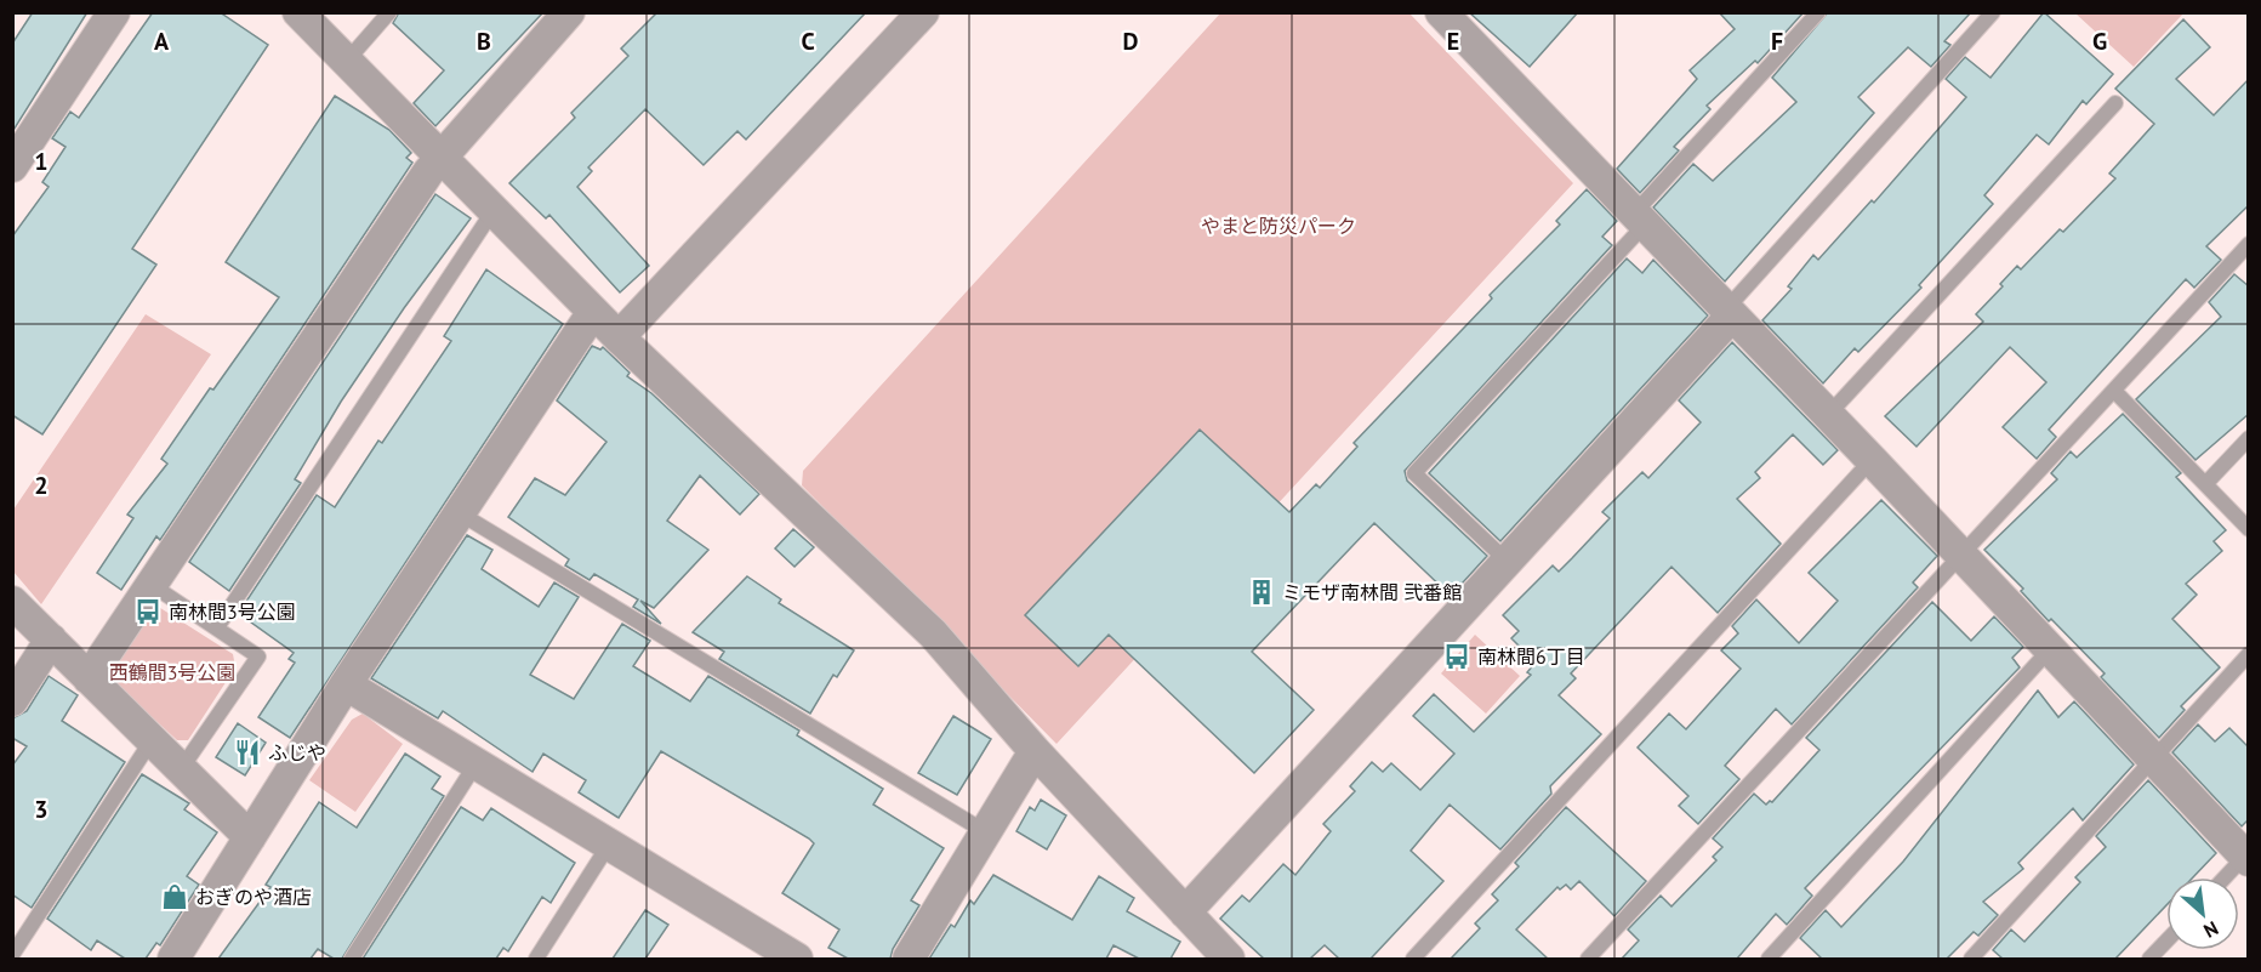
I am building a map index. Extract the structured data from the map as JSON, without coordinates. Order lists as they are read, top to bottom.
{
  "parks": ["やまと防災パーク", "西鶴間3号公園"],
  "places": {
    "building": ["ミモザ南林間 弐番館"],
    "bus stop": ["南林間3号公園", "南林間6丁目"],
    "restaurant": ["ふじや"],
    "shop": ["おぎのや酒店"]
  },
  "north": "bottom right",
  "grid": {
    "columns": [
      "A",
      "B",
      "C",
      "D",
      "E",
      "F",
      "G"
    ],
    "rows": ["1", "2", "3"]
  }
}
